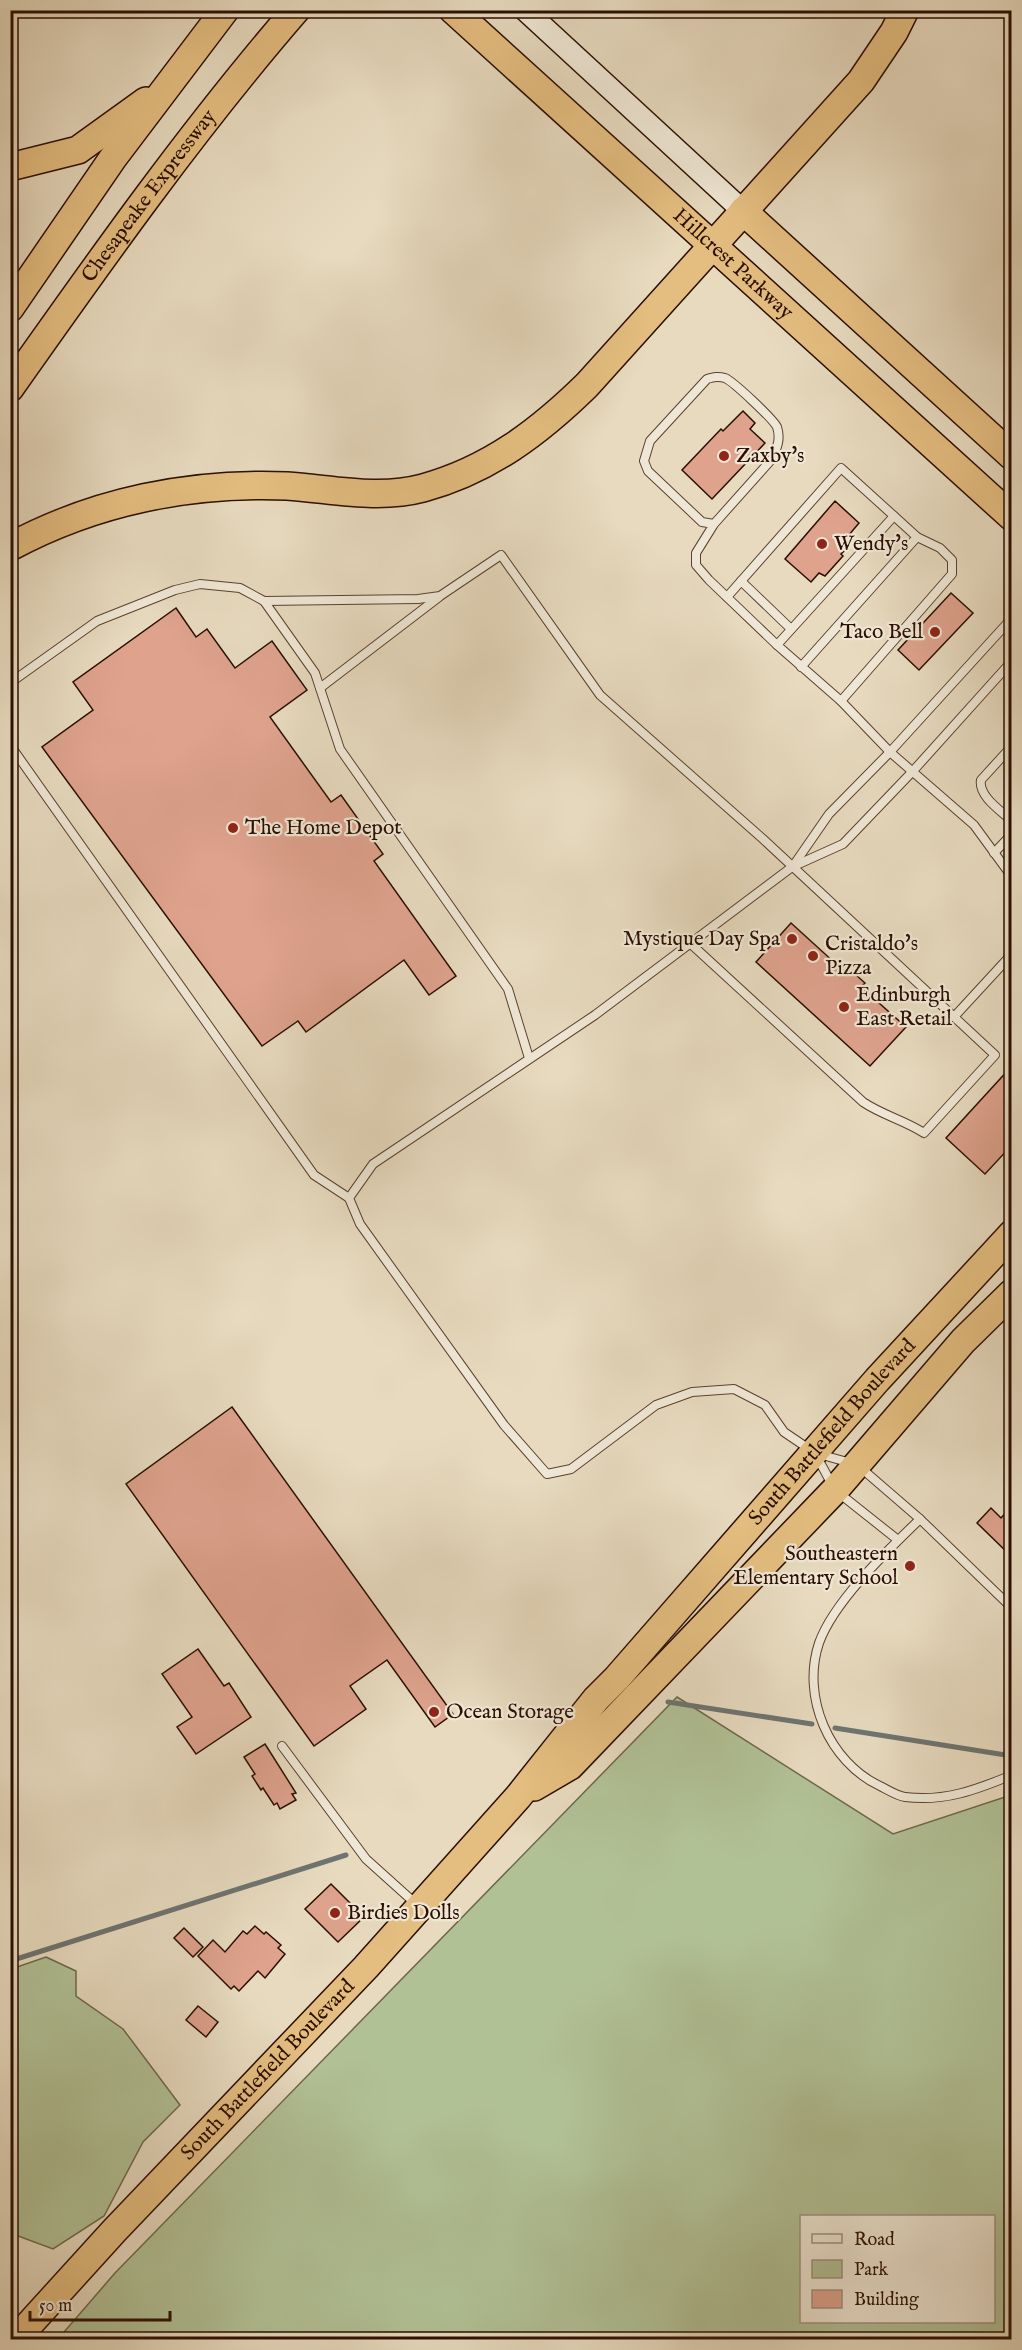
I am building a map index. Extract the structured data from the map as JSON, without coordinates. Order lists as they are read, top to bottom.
{
  "streets": {
    "highway": ["Chesapeake Expressway", "Hillcrest Parkway", "South Battlefield Boulevard"]
  },
  "places": [
    "Zaxby's",
    "Wendy's",
    "Taco Bell",
    "The Home Depot",
    "Mystique Day Spa",
    "Cristaldo's Pizza",
    "Edinburgh East Retail",
    "Southeastern Elementary School",
    "Ocean Storage",
    "Birdies Dolls"
  ],
  "legend": ["Road", "Park", "Building"],
  "scale_bar": "50 m"
}
